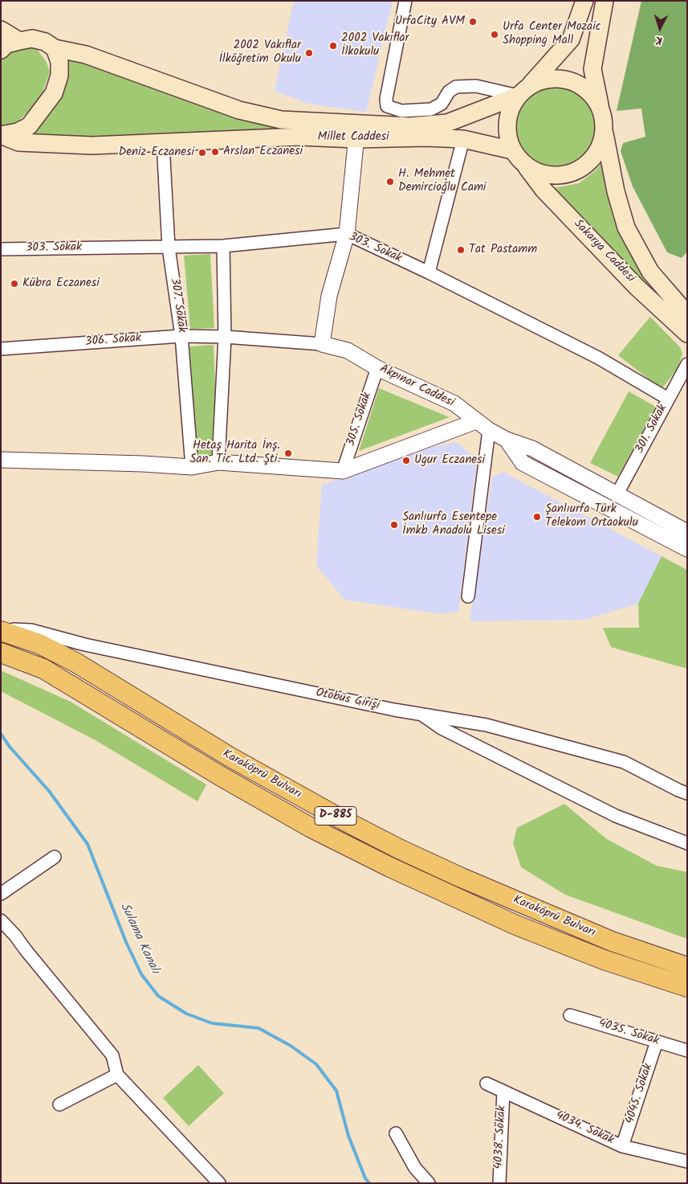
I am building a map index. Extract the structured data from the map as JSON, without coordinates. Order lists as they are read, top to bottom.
{
  "streets": {
    "highway": ["Karaköprü Bulvarı", "D-885"],
    "main road": ["Millet Caddesi", "Sakarya Caddesi"],
    "street": [
      "303. Sokak",
      "307. Sokak",
      "306. Sokak",
      "Akpınar Caddesi",
      "305. Sokak",
      "301. Sokak",
      "Otobüs Girişi",
      "4035. Sokak",
      "4045. Sokak",
      "4034. Sokak",
      "4038. Sokak"
    ]
  },
  "crossings": [
    ["Millet Caddesi", "Sakarya Caddesi"],
    ["Millet Caddesi", "307. Sokak"],
    ["303. Sokak", "307. Sokak"],
    ["303. Sokak", "301. Sokak"],
    ["307. Sokak", "306. Sokak"],
    ["306. Sokak", "Akpınar Caddesi"],
    ["Akpınar Caddesi", "305. Sokak"],
    ["Akpınar Caddesi", "301. Sokak"],
    ["Otobüs Girişi", "Karaköprü Bulvarı"],
    ["4035. Sokak", "4045. Sokak"],
    ["4045. Sokak", "4034. Sokak"],
    ["4034. Sokak", "4038. Sokak"]
  ],
  "water": ["Sulama Kanalı"],
  "places": [
    "UrfaCity AVM",
    "Urfa Center Mozaic Shopping Mall",
    "2002 Vakıflar İlkokulu",
    "2002 Vakıflar İlköğretim Okulu",
    "Arslan Eczanesi",
    "Deniz Eczanesi",
    "H. Mehmet Demircioğlu Cami",
    "Tat Pastamm",
    "Kübra Eczanesi",
    "Hetaş Harita İnş. San. Tic. Ltd. Şti.",
    "Ugur Eczanesi",
    "Şanlıurfa Türk Telekom Ortaokulu",
    "Şanlıurfa Esentepe İmkb Anadolu Lisesi"
  ],
  "north": "bottom"
}
